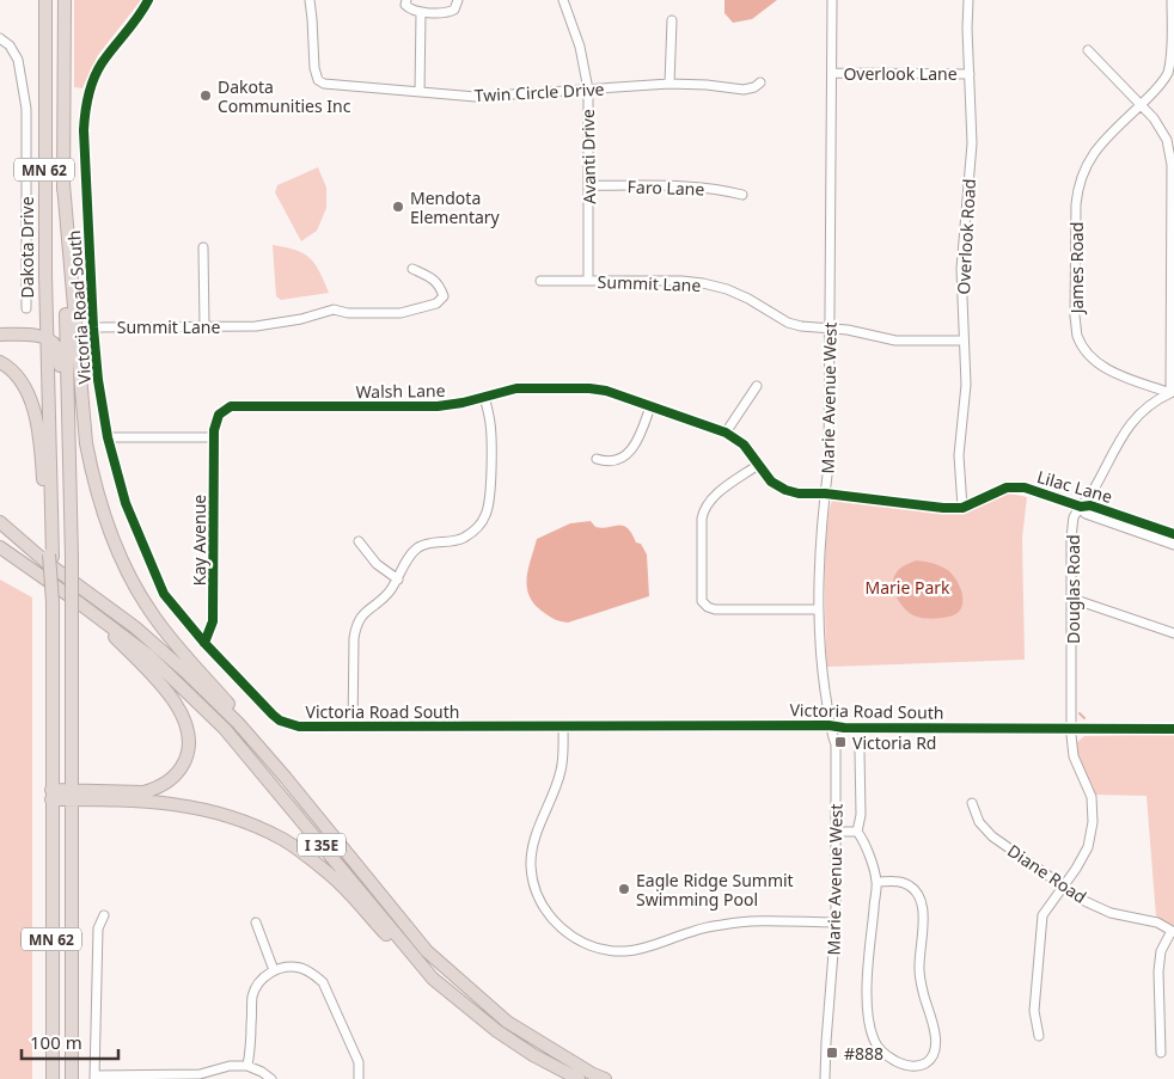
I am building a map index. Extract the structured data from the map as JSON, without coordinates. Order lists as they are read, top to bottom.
{
  "streets": {
    "highway": ["MN 62", "I 35E"],
    "street": [
      "Overlook Lane",
      "Twin Circle Drive",
      "Avanti Drive",
      "Faro Lane",
      "Overlook Road",
      "Dakota Drive",
      "James Road",
      "Summit Lane",
      "Victoria Road South",
      "Walsh Lane",
      "Marie Avenue West",
      "Lilac Lane",
      "Kay Avenue",
      "Douglas Road",
      "Diane Road"
    ]
  },
  "crossings": [
    ["Overlook Lane", "Overlook Road"],
    ["Overlook Lane", "Marie Avenue West"],
    ["Twin Circle Drive", "Avanti Drive"],
    ["Avanti Drive", "Faro Lane"],
    ["Avanti Drive", "Summit Lane"],
    ["Overlook Road", "Summit Lane"],
    ["Overlook Road", "Lilac Lane"],
    ["James Road", "Douglas Road"],
    ["Summit Lane", "Victoria Road South"],
    ["Summit Lane", "Marie Avenue West"],
    ["Victoria Road South", "Marie Avenue West"],
    ["Victoria Road South", "Kay Avenue"],
    ["Victoria Road South", "Douglas Road"],
    ["Walsh Lane", "Marie Avenue West"],
    ["Walsh Lane", "Lilac Lane"],
    ["Walsh Lane", "Kay Avenue"],
    ["Marie Avenue West", "Lilac Lane"],
    ["Lilac Lane", "Douglas Road"],
    ["Douglas Road", "Diane Road"]
  ],
  "parks": ["Marie Park"],
  "places": {
    "other": ["Dakota Communities Inc", "Mendota Elementary", "Eagle Ridge Summit Swimming Pool"],
    "transit": ["Victoria Rd", "#888"]
  },
  "scale_bar": "100 m"
}
